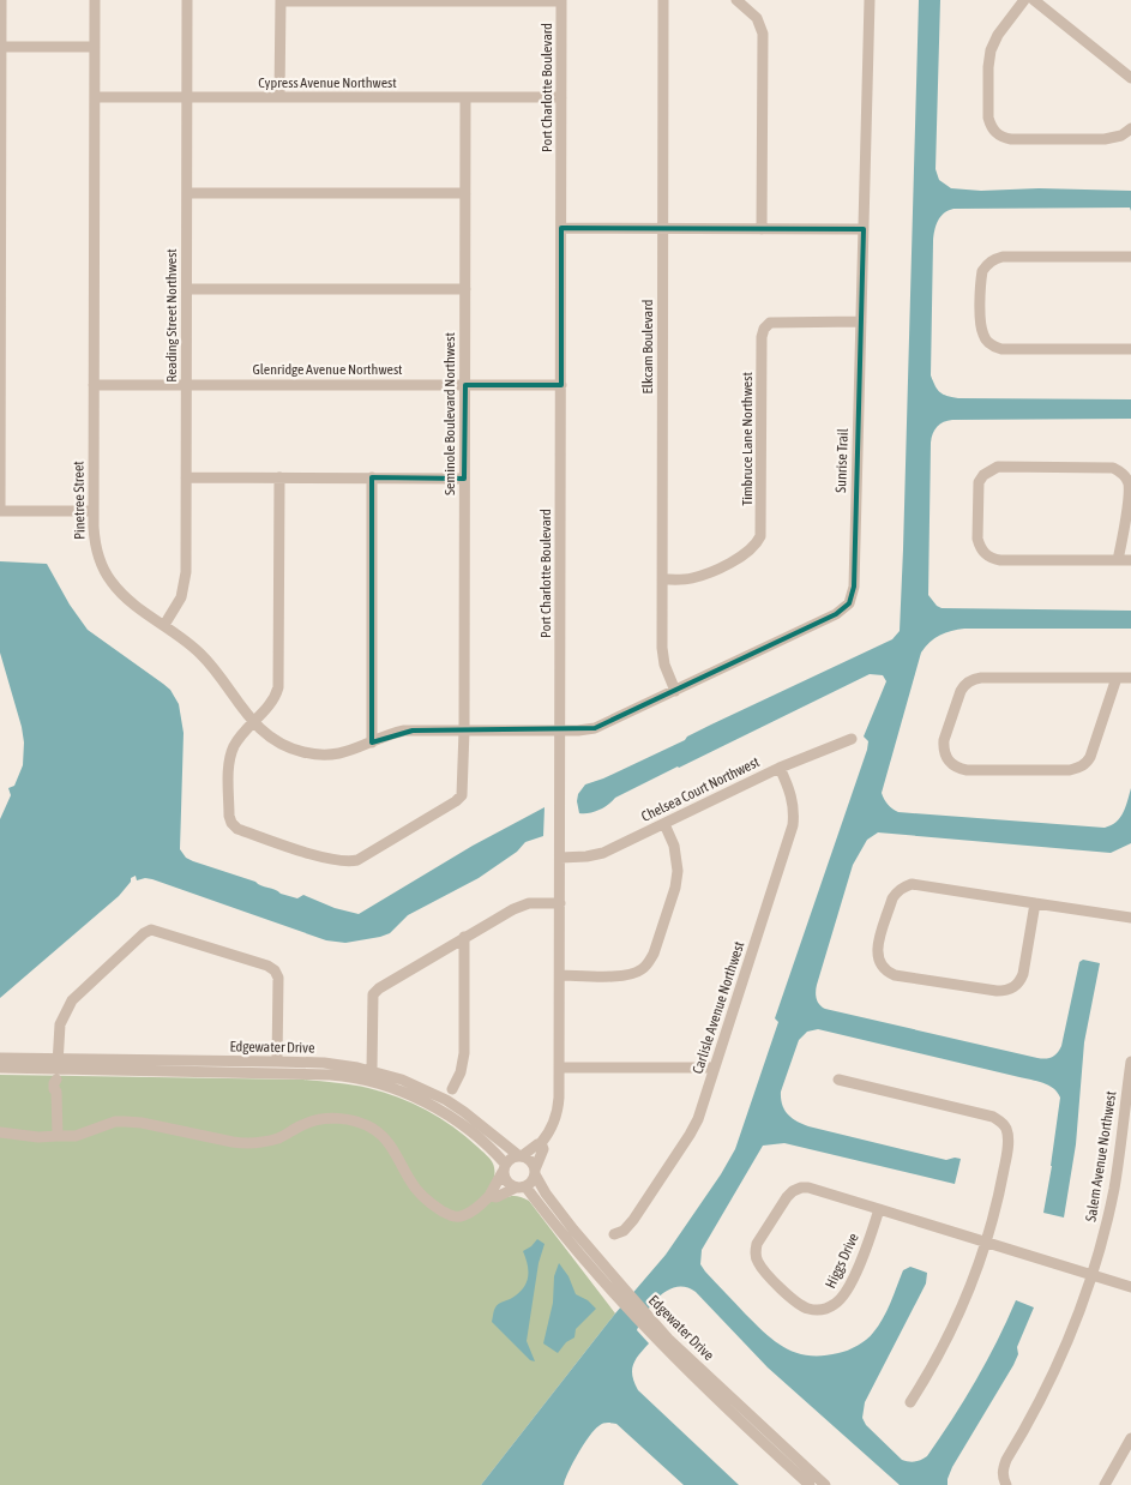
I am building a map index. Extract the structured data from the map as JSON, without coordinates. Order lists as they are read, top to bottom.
{
  "streets": {
    "street": [
      "Cypress Avenue Northwest",
      "Port Charlotte Boulevard",
      "Reading Street Northwest",
      "Elkcam Boulevard",
      "Glenridge Avenue Northwest",
      "Seminole Boulevard Northwest",
      "Timbruce Lane Northwest",
      "Sunrise Trail",
      "Pinetree Street",
      "Chelsea Court Northwest",
      "Carlisle Avenue Northwest",
      "Edgewater Drive",
      "Salem Avenue Northwest",
      "Higgs Drive"
    ]
  },
  "crossings": [
    ["Cypress Avenue Northwest", "Port Charlotte Boulevard"],
    ["Cypress Avenue Northwest", "Reading Street Northwest"],
    ["Cypress Avenue Northwest", "Seminole Boulevard Northwest"],
    ["Cypress Avenue Northwest", "Pinetree Street"],
    ["Port Charlotte Boulevard", "Glenridge Avenue Northwest"],
    ["Port Charlotte Boulevard", "Sunrise Trail"],
    ["Port Charlotte Boulevard", "Pinetree Street"],
    ["Port Charlotte Boulevard", "Chelsea Court Northwest"],
    ["Port Charlotte Boulevard", "Edgewater Drive"],
    ["Reading Street Northwest", "Glenridge Avenue Northwest"],
    ["Reading Street Northwest", "Pinetree Street"],
    ["Elkcam Boulevard", "Timbruce Lane Northwest"],
    ["Elkcam Boulevard", "Sunrise Trail"],
    ["Glenridge Avenue Northwest", "Seminole Boulevard Northwest"],
    ["Glenridge Avenue Northwest", "Pinetree Street"],
    ["Seminole Boulevard Northwest", "Pinetree Street"],
    ["Timbruce Lane Northwest", "Sunrise Trail"],
    ["Sunrise Trail", "Pinetree Street"],
    ["Chelsea Court Northwest", "Carlisle Avenue Northwest"],
    ["Salem Avenue Northwest", "Higgs Drive"]
  ]
}
